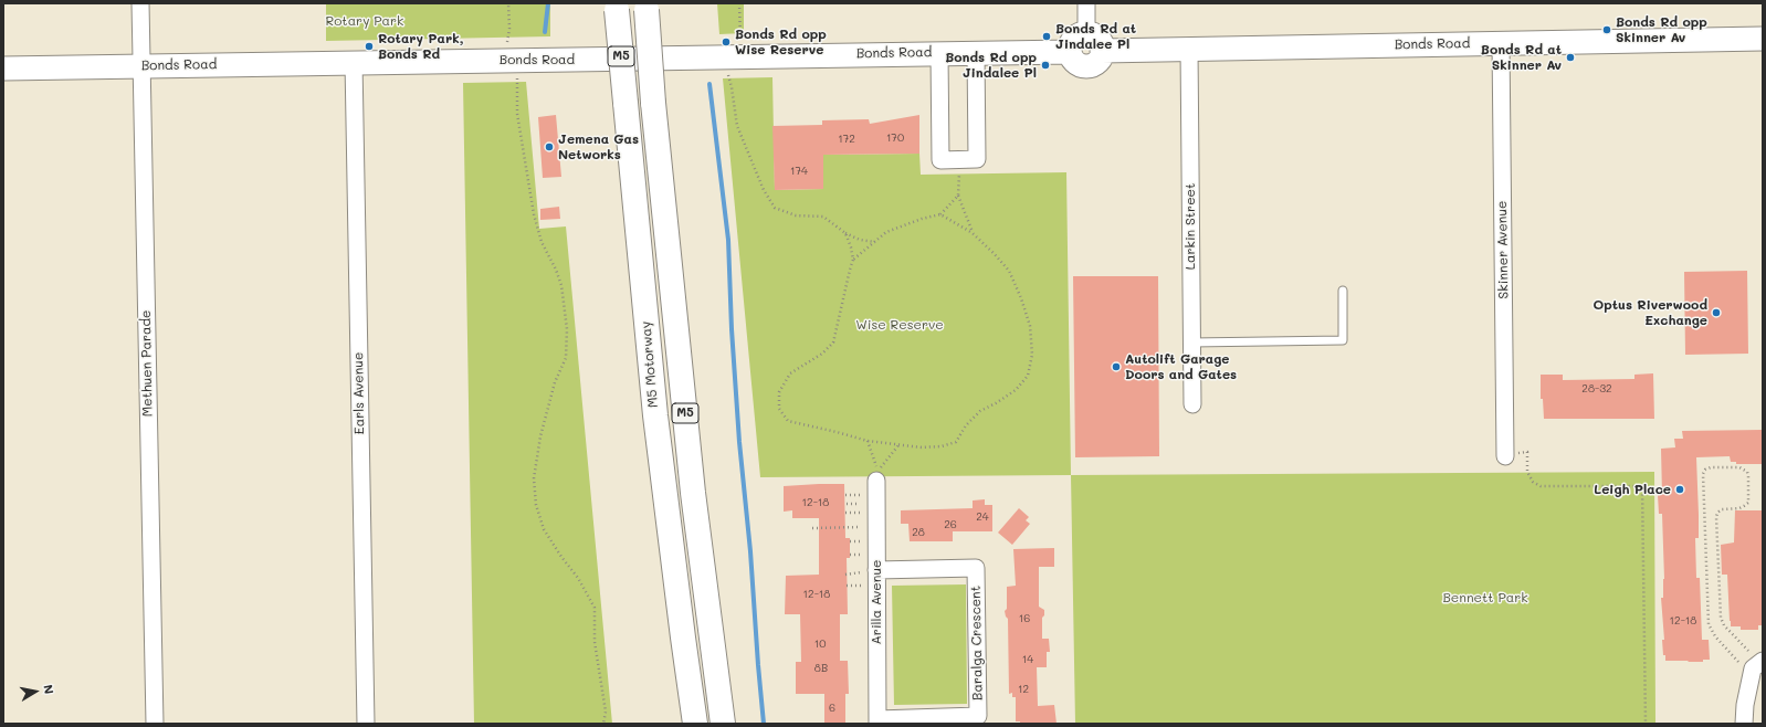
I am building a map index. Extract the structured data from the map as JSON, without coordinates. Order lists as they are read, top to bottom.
{
  "streets": {
    "highway": ["M5", "M5 Motorway"],
    "main road": ["Bonds Road"],
    "street": [
      "Larkin Street",
      "Skinner Avenue",
      "Methuen Parade",
      "Earls Avenue",
      "Arilla Avenue",
      "Baralga Crescent"
    ]
  },
  "crossings": [
    ["Bonds Road", "Larkin Street"],
    ["Bonds Road", "Skinner Avenue"],
    ["Bonds Road", "Methuen Parade"],
    ["Bonds Road", "Earls Avenue"],
    ["Arilla Avenue", "Baralga Crescent"]
  ],
  "parks": ["Rotary Park", "Wise Reserve", "Bennett Park"],
  "places": [
    "Bonds Rd opp Skinner Av",
    "Bonds Rd at Jindalee Pl",
    "Bonds Rd opp Wise Reserve",
    "Rotary Park, Bonds Rd",
    "Bonds Rd at Skinner Av",
    "Bonds Rd opp Jindalee Pl",
    "Jemena Gas Networks",
    "Optus Riverwood Exchange",
    "Autolift Garage Doors and Gates",
    "Leigh Place"
  ],
  "house_numbers": [
    "170",
    "172",
    "174",
    "28-32",
    "12-18",
    "24",
    "26",
    "28",
    "12-18",
    "16",
    "12-18",
    "10",
    "14",
    "8B",
    "12",
    "6"
  ],
  "north": "right"
}
